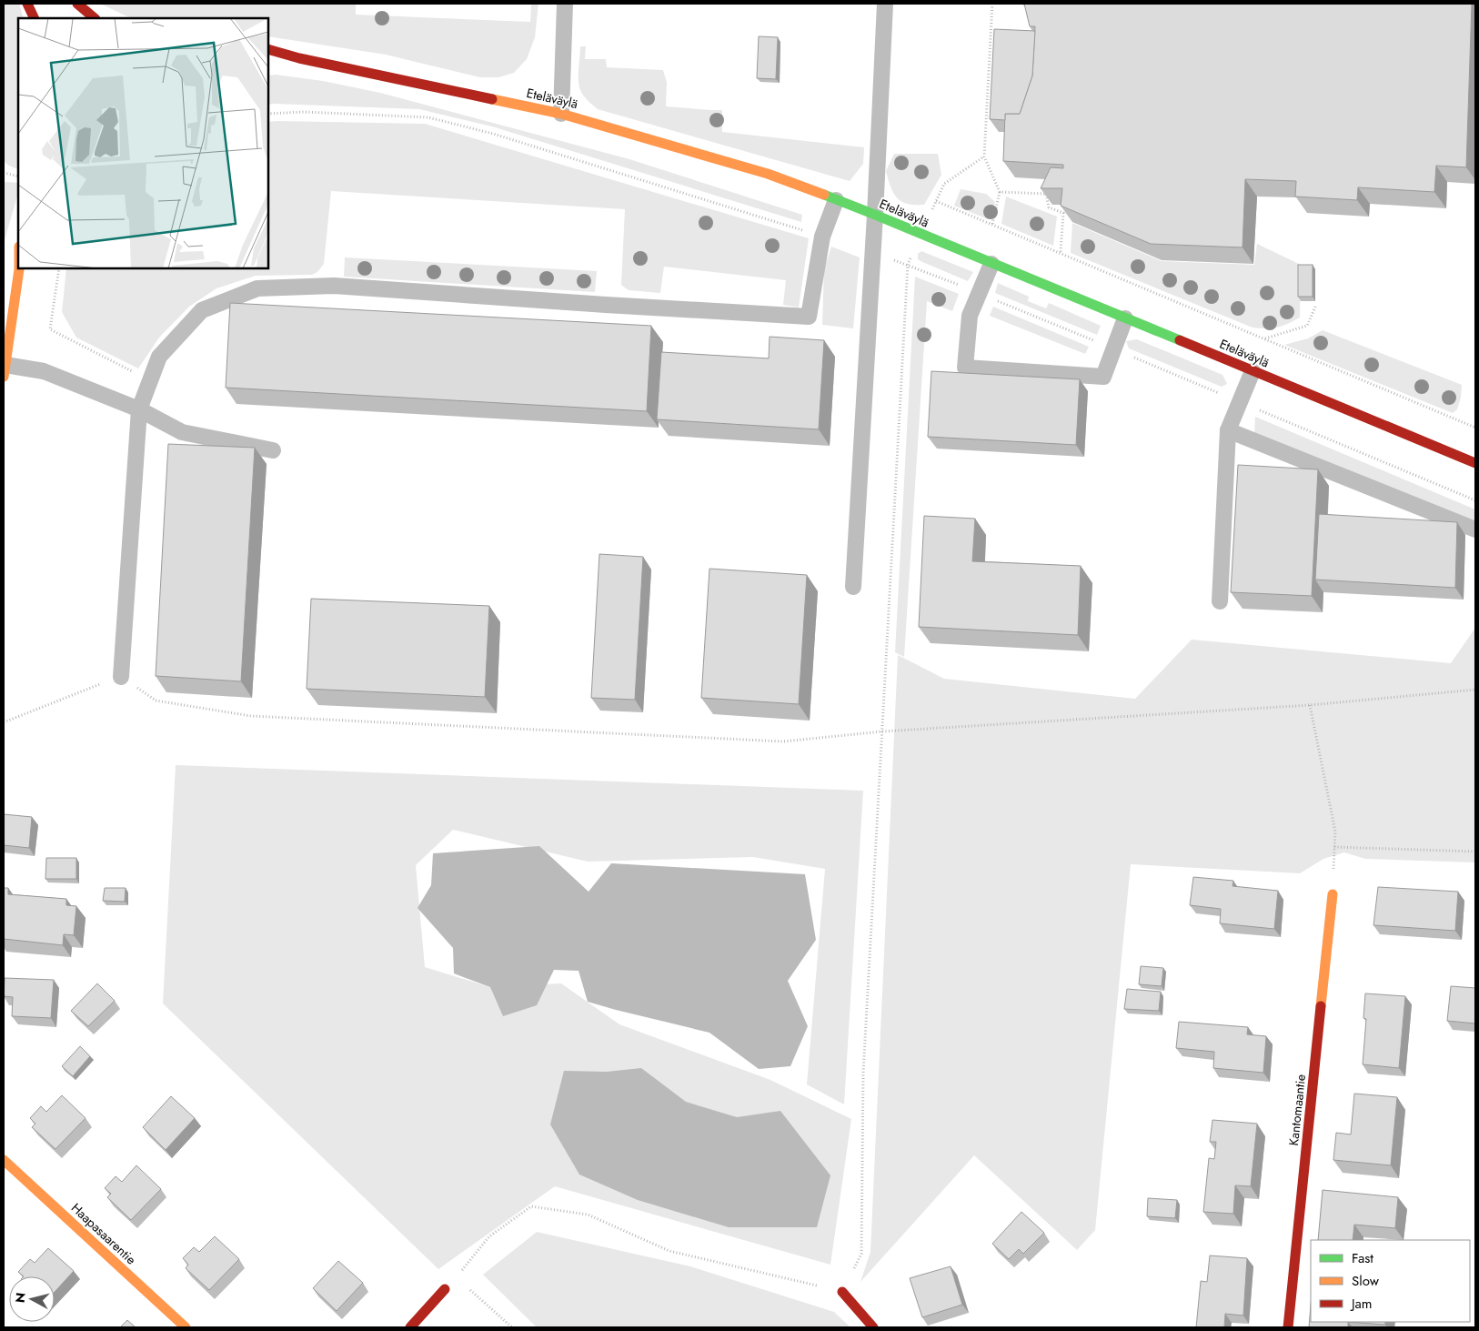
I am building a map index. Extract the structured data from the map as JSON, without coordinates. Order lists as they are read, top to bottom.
{
  "streets": {
    "main road": ["Eteläväylä", "Kantomaantie", "Haapasaarentie"]
  },
  "legend": ["Fast", "Slow", "Jam"],
  "north": "left"
}
